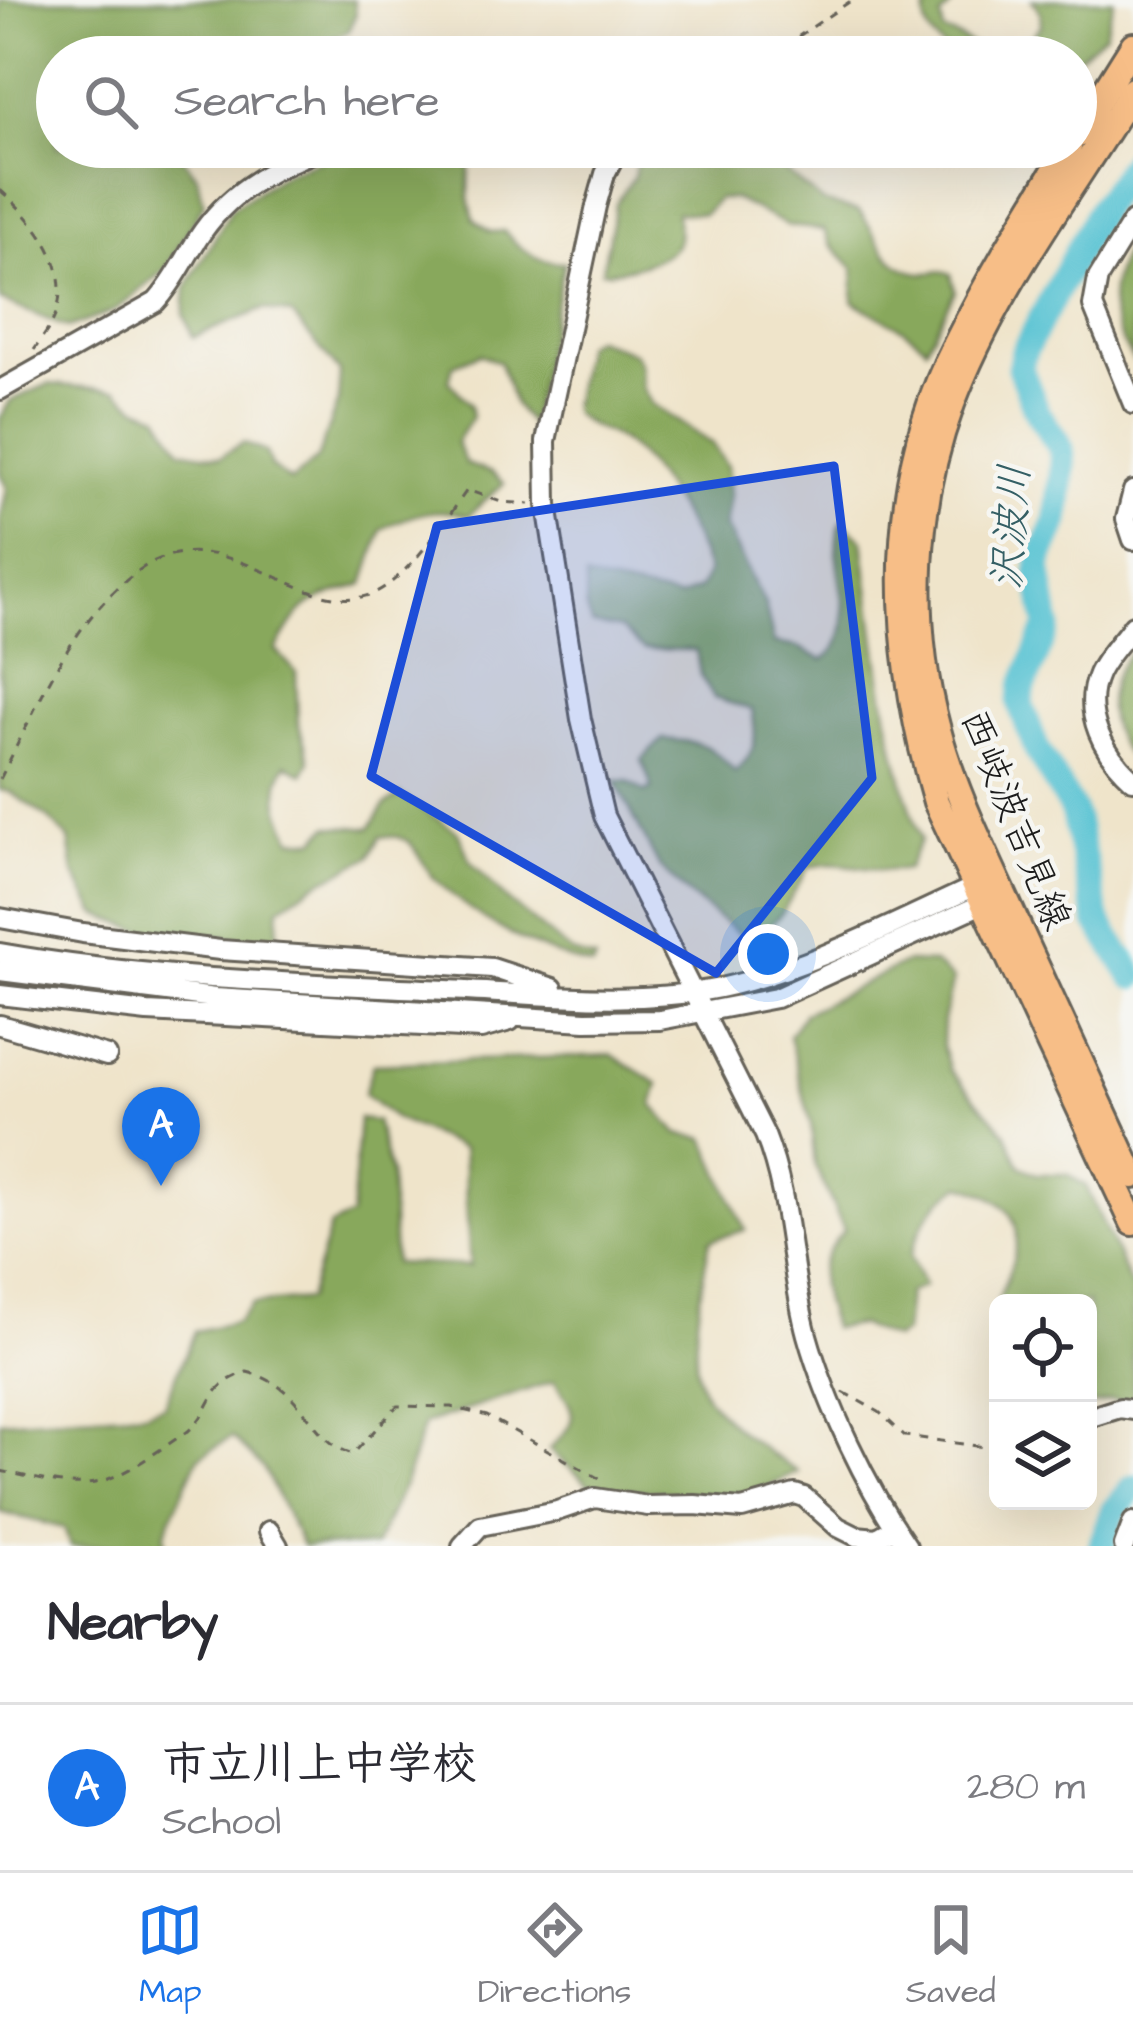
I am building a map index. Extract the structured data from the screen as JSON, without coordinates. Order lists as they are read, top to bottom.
{
  "streets": {
    "main road": ["西岐波吉見線"]
  },
  "water": ["沢波川"],
  "page": {
    "search": "Search here",
    "pins": "A",
    "heading": "Nearby",
    "list": [
      {
        "mark": "A",
        "name": "市立川上中学校",
        "note": "School",
        "value": "280 m"
      }
    ],
    "nav": ["Map", "Directions", "Saved"]
  }
}
